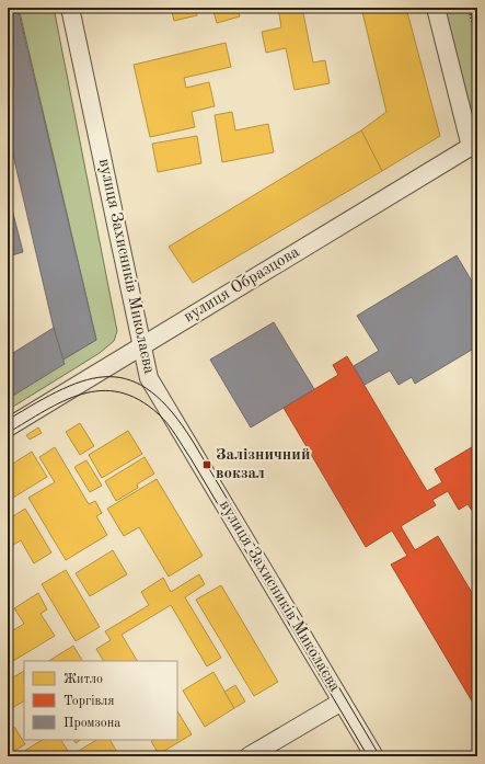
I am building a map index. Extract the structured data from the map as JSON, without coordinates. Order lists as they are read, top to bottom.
{
  "streets": {
    "street": ["вулиця Захисників Миколаєва", "вулиця Образцова"]
  },
  "crossings": [
    ["вулиця Захисників Миколаєва", "вулиця Образцова"]
  ],
  "places": {
    "transit": ["Залізничний вокзал"]
  },
  "legend": ["Житло", "Торгівля", "Промзона"]
}
